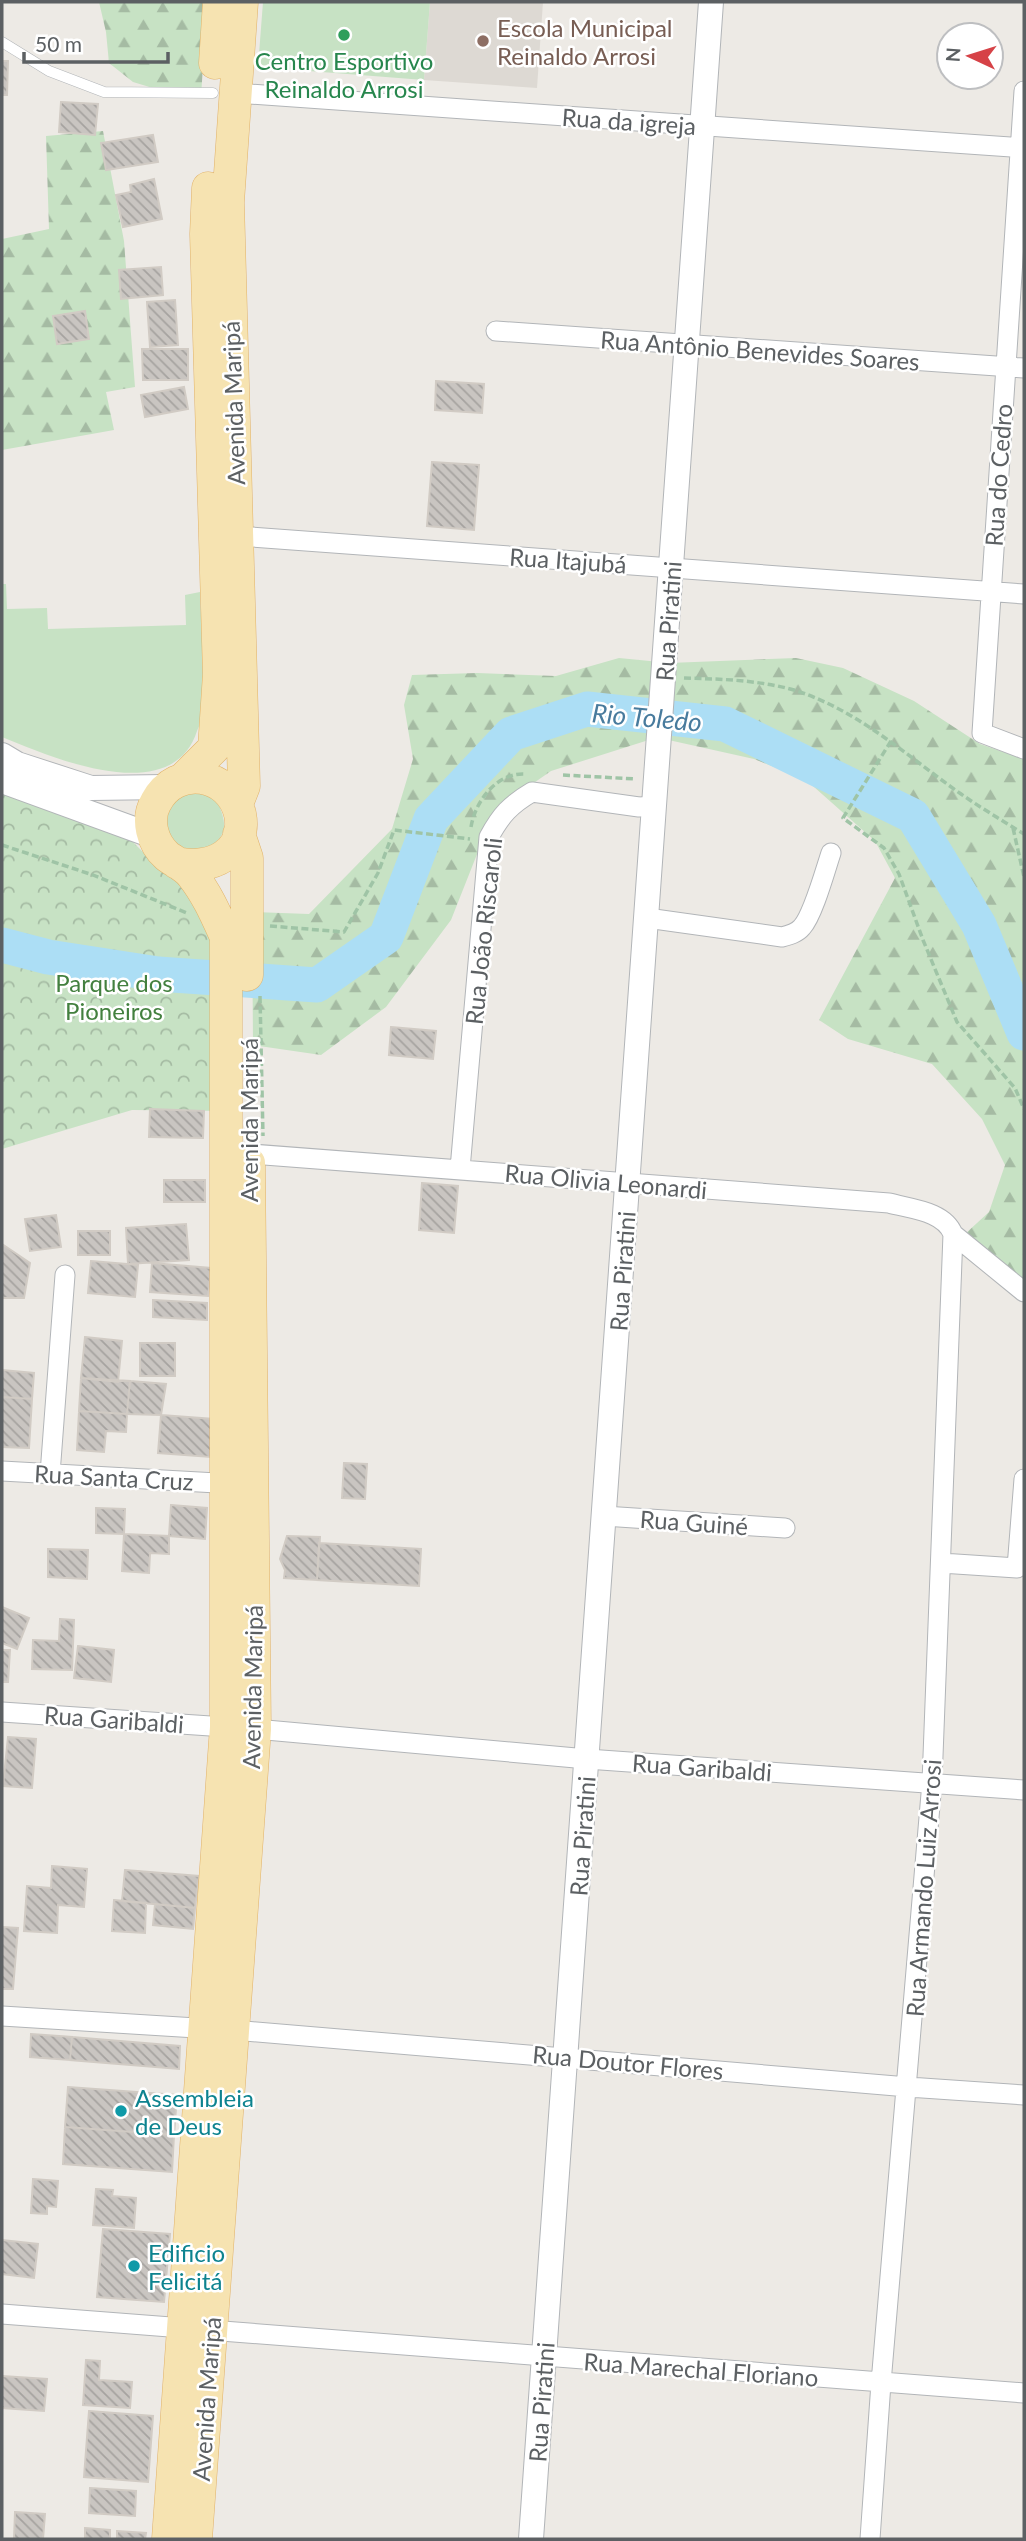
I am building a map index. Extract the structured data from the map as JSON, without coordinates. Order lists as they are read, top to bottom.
{
  "streets": {
    "main road": ["Avenida Maripá"],
    "street": [
      "Rua da igreja",
      "Rua Antônio Benevides Soares",
      "Rua do Cedro",
      "Rua Itajubá",
      "Rua Piratini",
      "Rua João Riscaroli",
      "Rua Olivia Leonardi",
      "Rua Santa Cruz",
      "Rua Guiné",
      "Rua Garibaldi",
      "Rua Armando Luiz Arrosi",
      "Rua Doutor Flores",
      "Rua Marechal Floriano"
    ]
  },
  "crossings": [
    ["Rua da igreja", "Avenida Maripá"],
    ["Rua da igreja", "Rua do Cedro"],
    ["Rua da igreja", "Rua Piratini"],
    ["Rua Antônio Benevides Soares", "Rua do Cedro"],
    ["Rua Antônio Benevides Soares", "Rua Piratini"],
    ["Avenida Maripá", "Rua Itajubá"],
    ["Avenida Maripá", "Rua Olivia Leonardi"],
    ["Avenida Maripá", "Rua Santa Cruz"],
    ["Avenida Maripá", "Rua Garibaldi"],
    ["Avenida Maripá", "Rua Doutor Flores"],
    ["Avenida Maripá", "Rua Marechal Floriano"],
    ["Rua do Cedro", "Rua Itajubá"],
    ["Rua Itajubá", "Rua Piratini"],
    ["Rua Piratini", "Rua João Riscaroli"],
    ["Rua Piratini", "Rua Olivia Leonardi"],
    ["Rua Piratini", "Rua Guiné"],
    ["Rua Piratini", "Rua Garibaldi"],
    ["Rua Piratini", "Rua Doutor Flores"],
    ["Rua Piratini", "Rua Marechal Floriano"],
    ["Rua João Riscaroli", "Rua Olivia Leonardi"],
    ["Rua Olivia Leonardi", "Rua Armando Luiz Arrosi"],
    ["Rua Garibaldi", "Rua Armando Luiz Arrosi"],
    ["Rua Armando Luiz Arrosi", "Rua Doutor Flores"],
    ["Rua Armando Luiz Arrosi", "Rua Marechal Floriano"]
  ],
  "water": ["Rio Toledo"],
  "parks": ["Parque dos Pioneiros"],
  "places": [
    "Centro Esportivo Reinaldo Arrosi",
    "Escola Municipal Reinaldo Arrosi",
    "Assembleia de Deus",
    "Edificio Felicitá"
  ],
  "scale_bar": "50 m",
  "north": "left"
}
